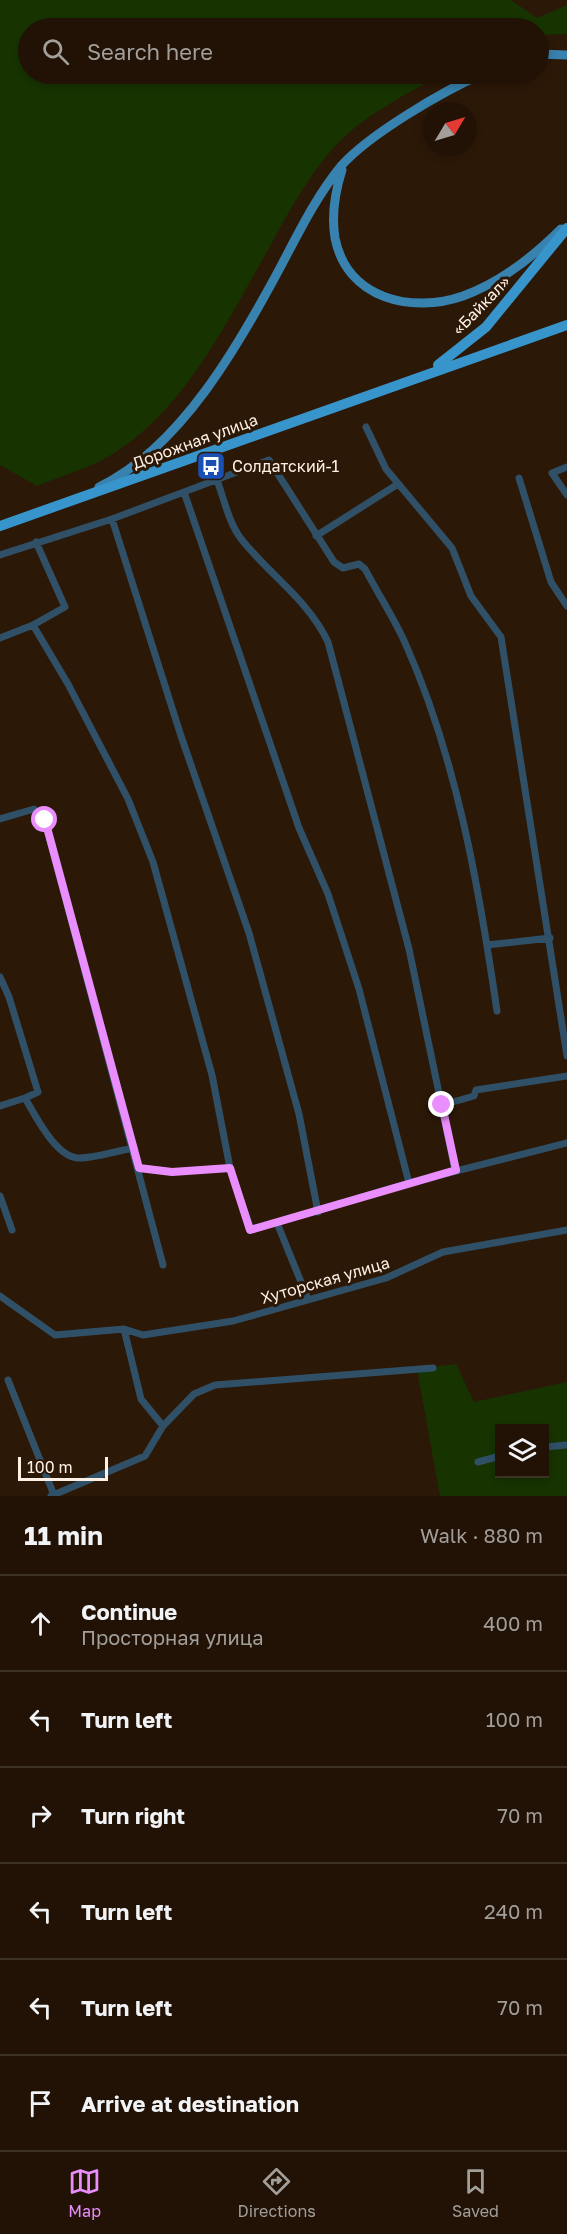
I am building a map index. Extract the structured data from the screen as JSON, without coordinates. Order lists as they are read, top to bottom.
{
  "streets": {
    "highway": ["«Байкал»", "Дорожная улица"],
    "street": ["Хуторская улица"]
  },
  "crossings": [
    ["«Байкал»", "Дорожная улица"]
  ],
  "places": {
    "bus stop": ["Солдатский-1"]
  },
  "scale_bar": "100 m",
  "north": "top right",
  "page": {
    "search": "Search here",
    "scale": "100 m",
    "heading": ["11 min", "Walk · 880 m"],
    "list": [
      ["Continue", "Просторная улица", "400 m"],
      ["Turn left", "100 m"],
      ["Turn right", "70 m"],
      ["Turn left", "240 m"],
      ["Turn left", "70 m"],
      "Arrive at destination"
    ],
    "nav": ["Map", "Directions", "Saved"]
  }
}
